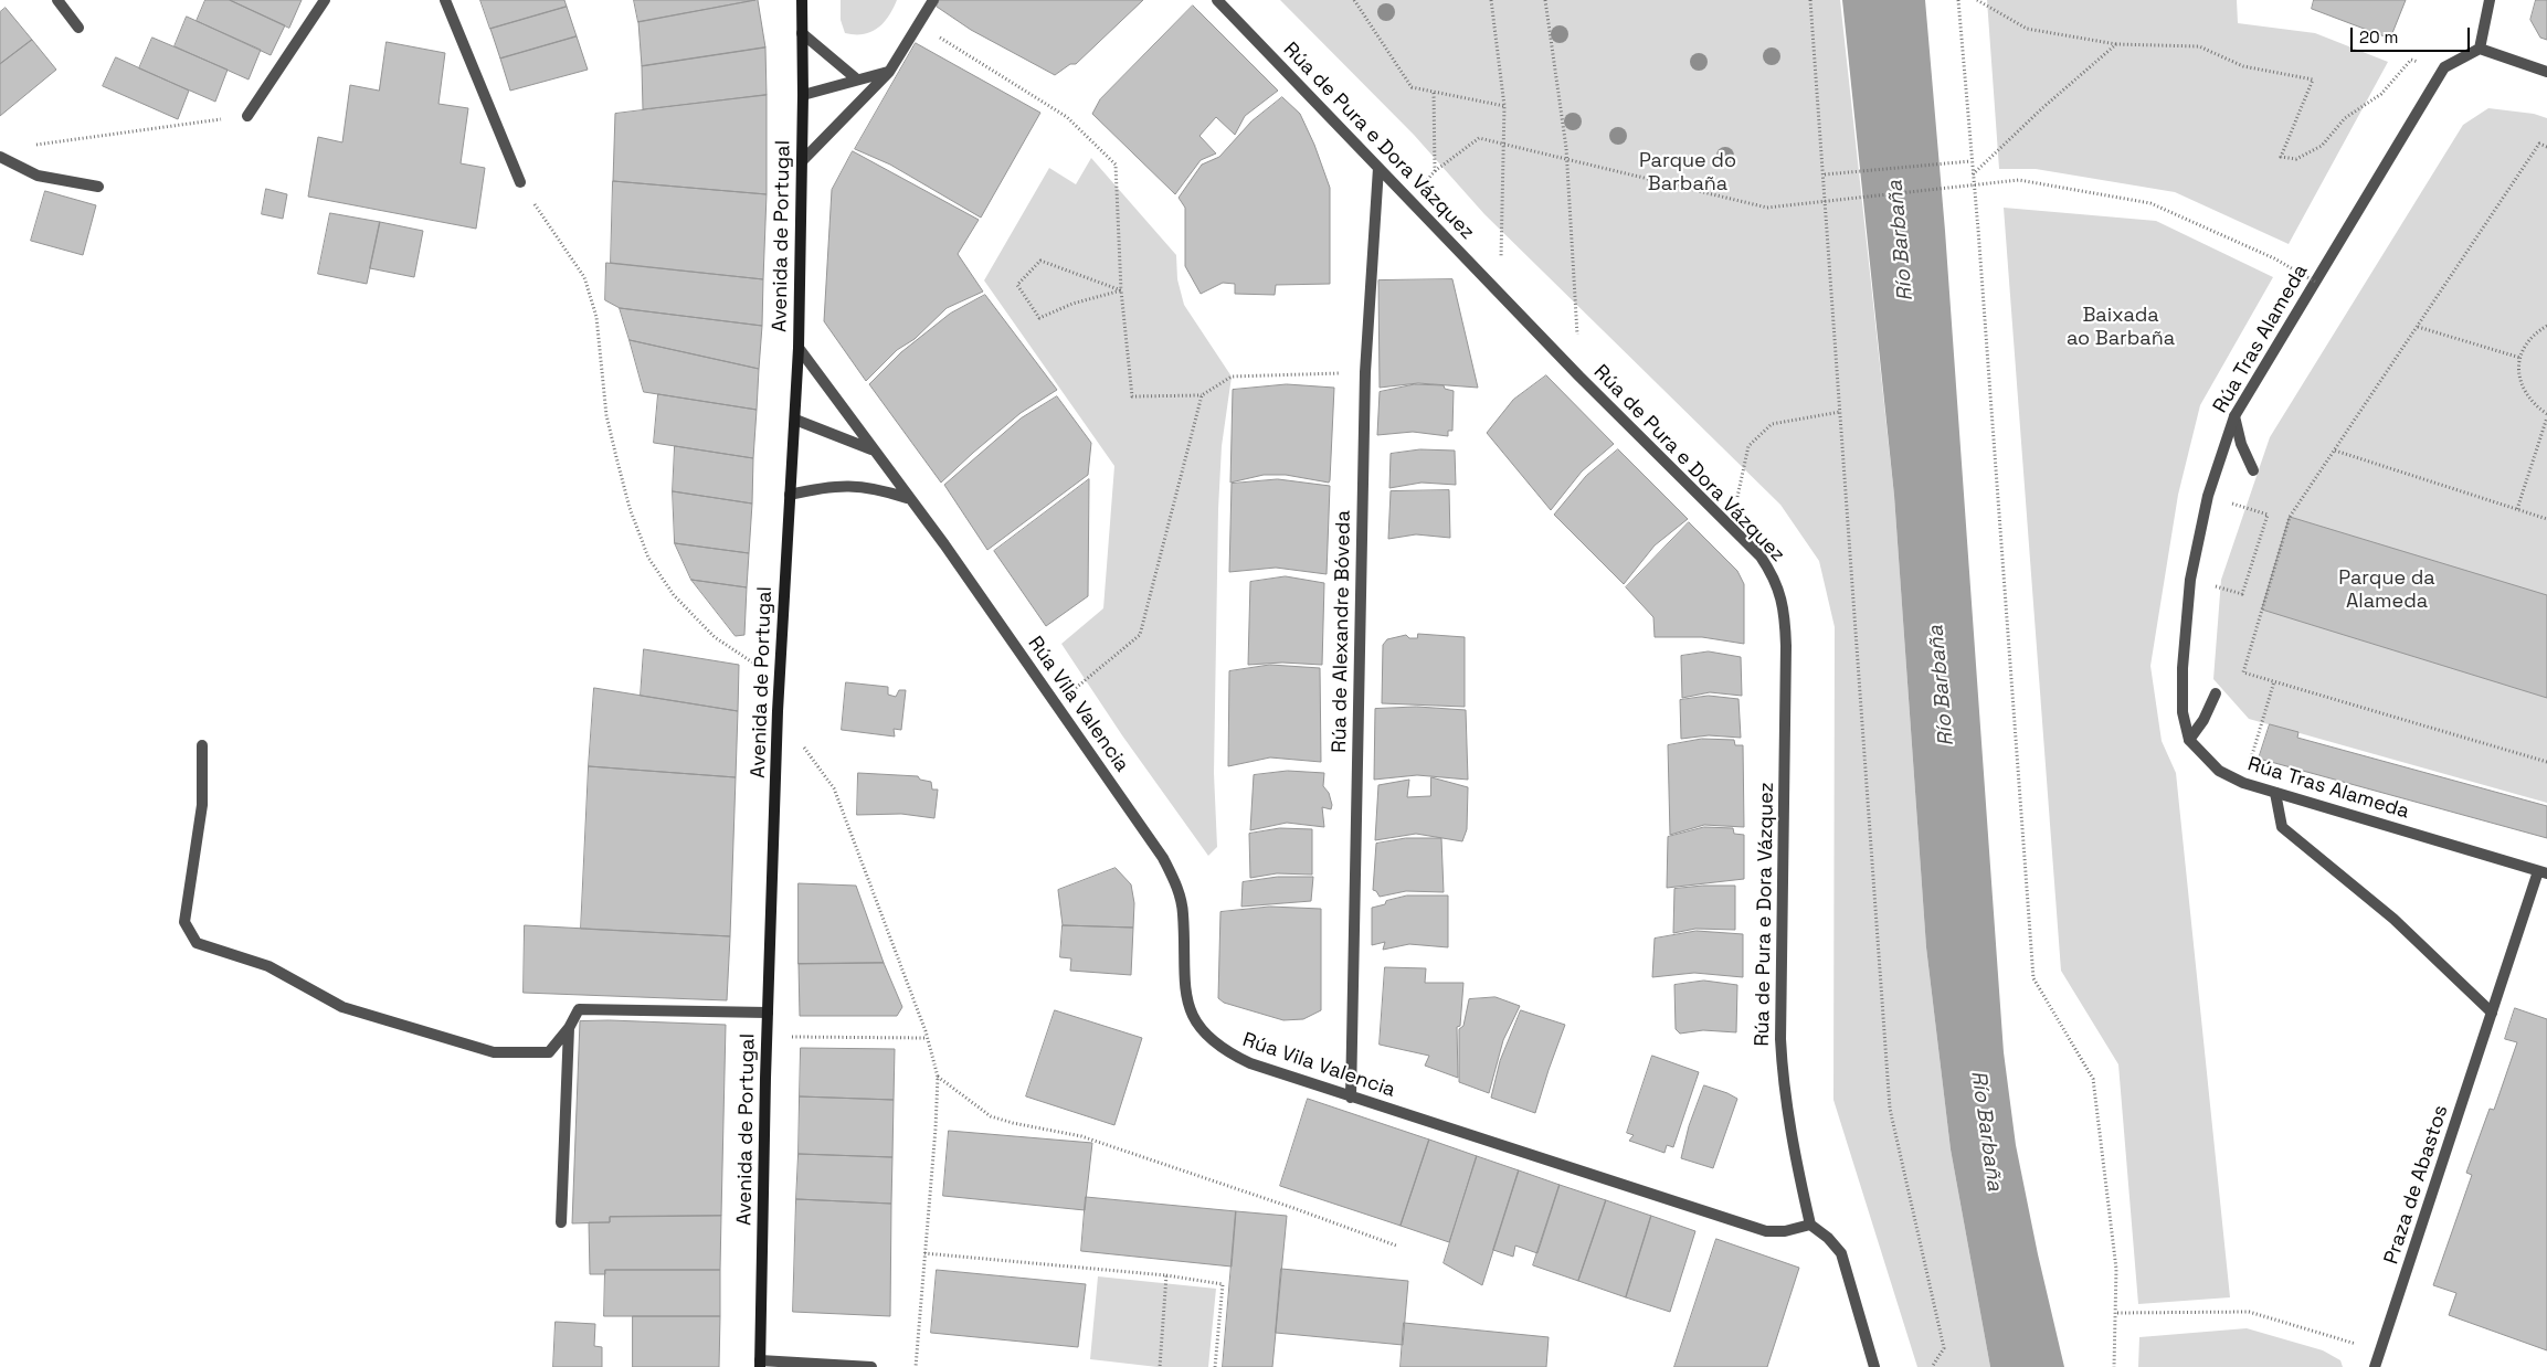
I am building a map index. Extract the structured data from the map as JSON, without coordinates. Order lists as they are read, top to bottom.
{
  "streets": {
    "street": [
      "Rúa de Pura e Dora Vázquez",
      "Avenida de Portugal",
      "Rúa Tras Alameda",
      "Rúa de Alexandre Bóveda",
      "Rúa Vila Valencia",
      "Praza de Abastos"
    ]
  },
  "crossings": [
    ["Rúa de Pura e Dora Vázquez", "Rúa de Alexandre Bóveda"],
    ["Rúa de Pura e Dora Vázquez", "Rúa Vila Valencia"],
    ["Avenida de Portugal", "Rúa Vila Valencia"],
    ["Rúa Tras Alameda", "Praza de Abastos"],
    ["Rúa de Alexandre Bóveda", "Rúa Vila Valencia"]
  ],
  "water": ["Río Barbaña"],
  "parks": ["Parque do Barbaña", "Baixada ao Barbaña", "Parque da Alameda"],
  "scale_bar": "20 m"
}
